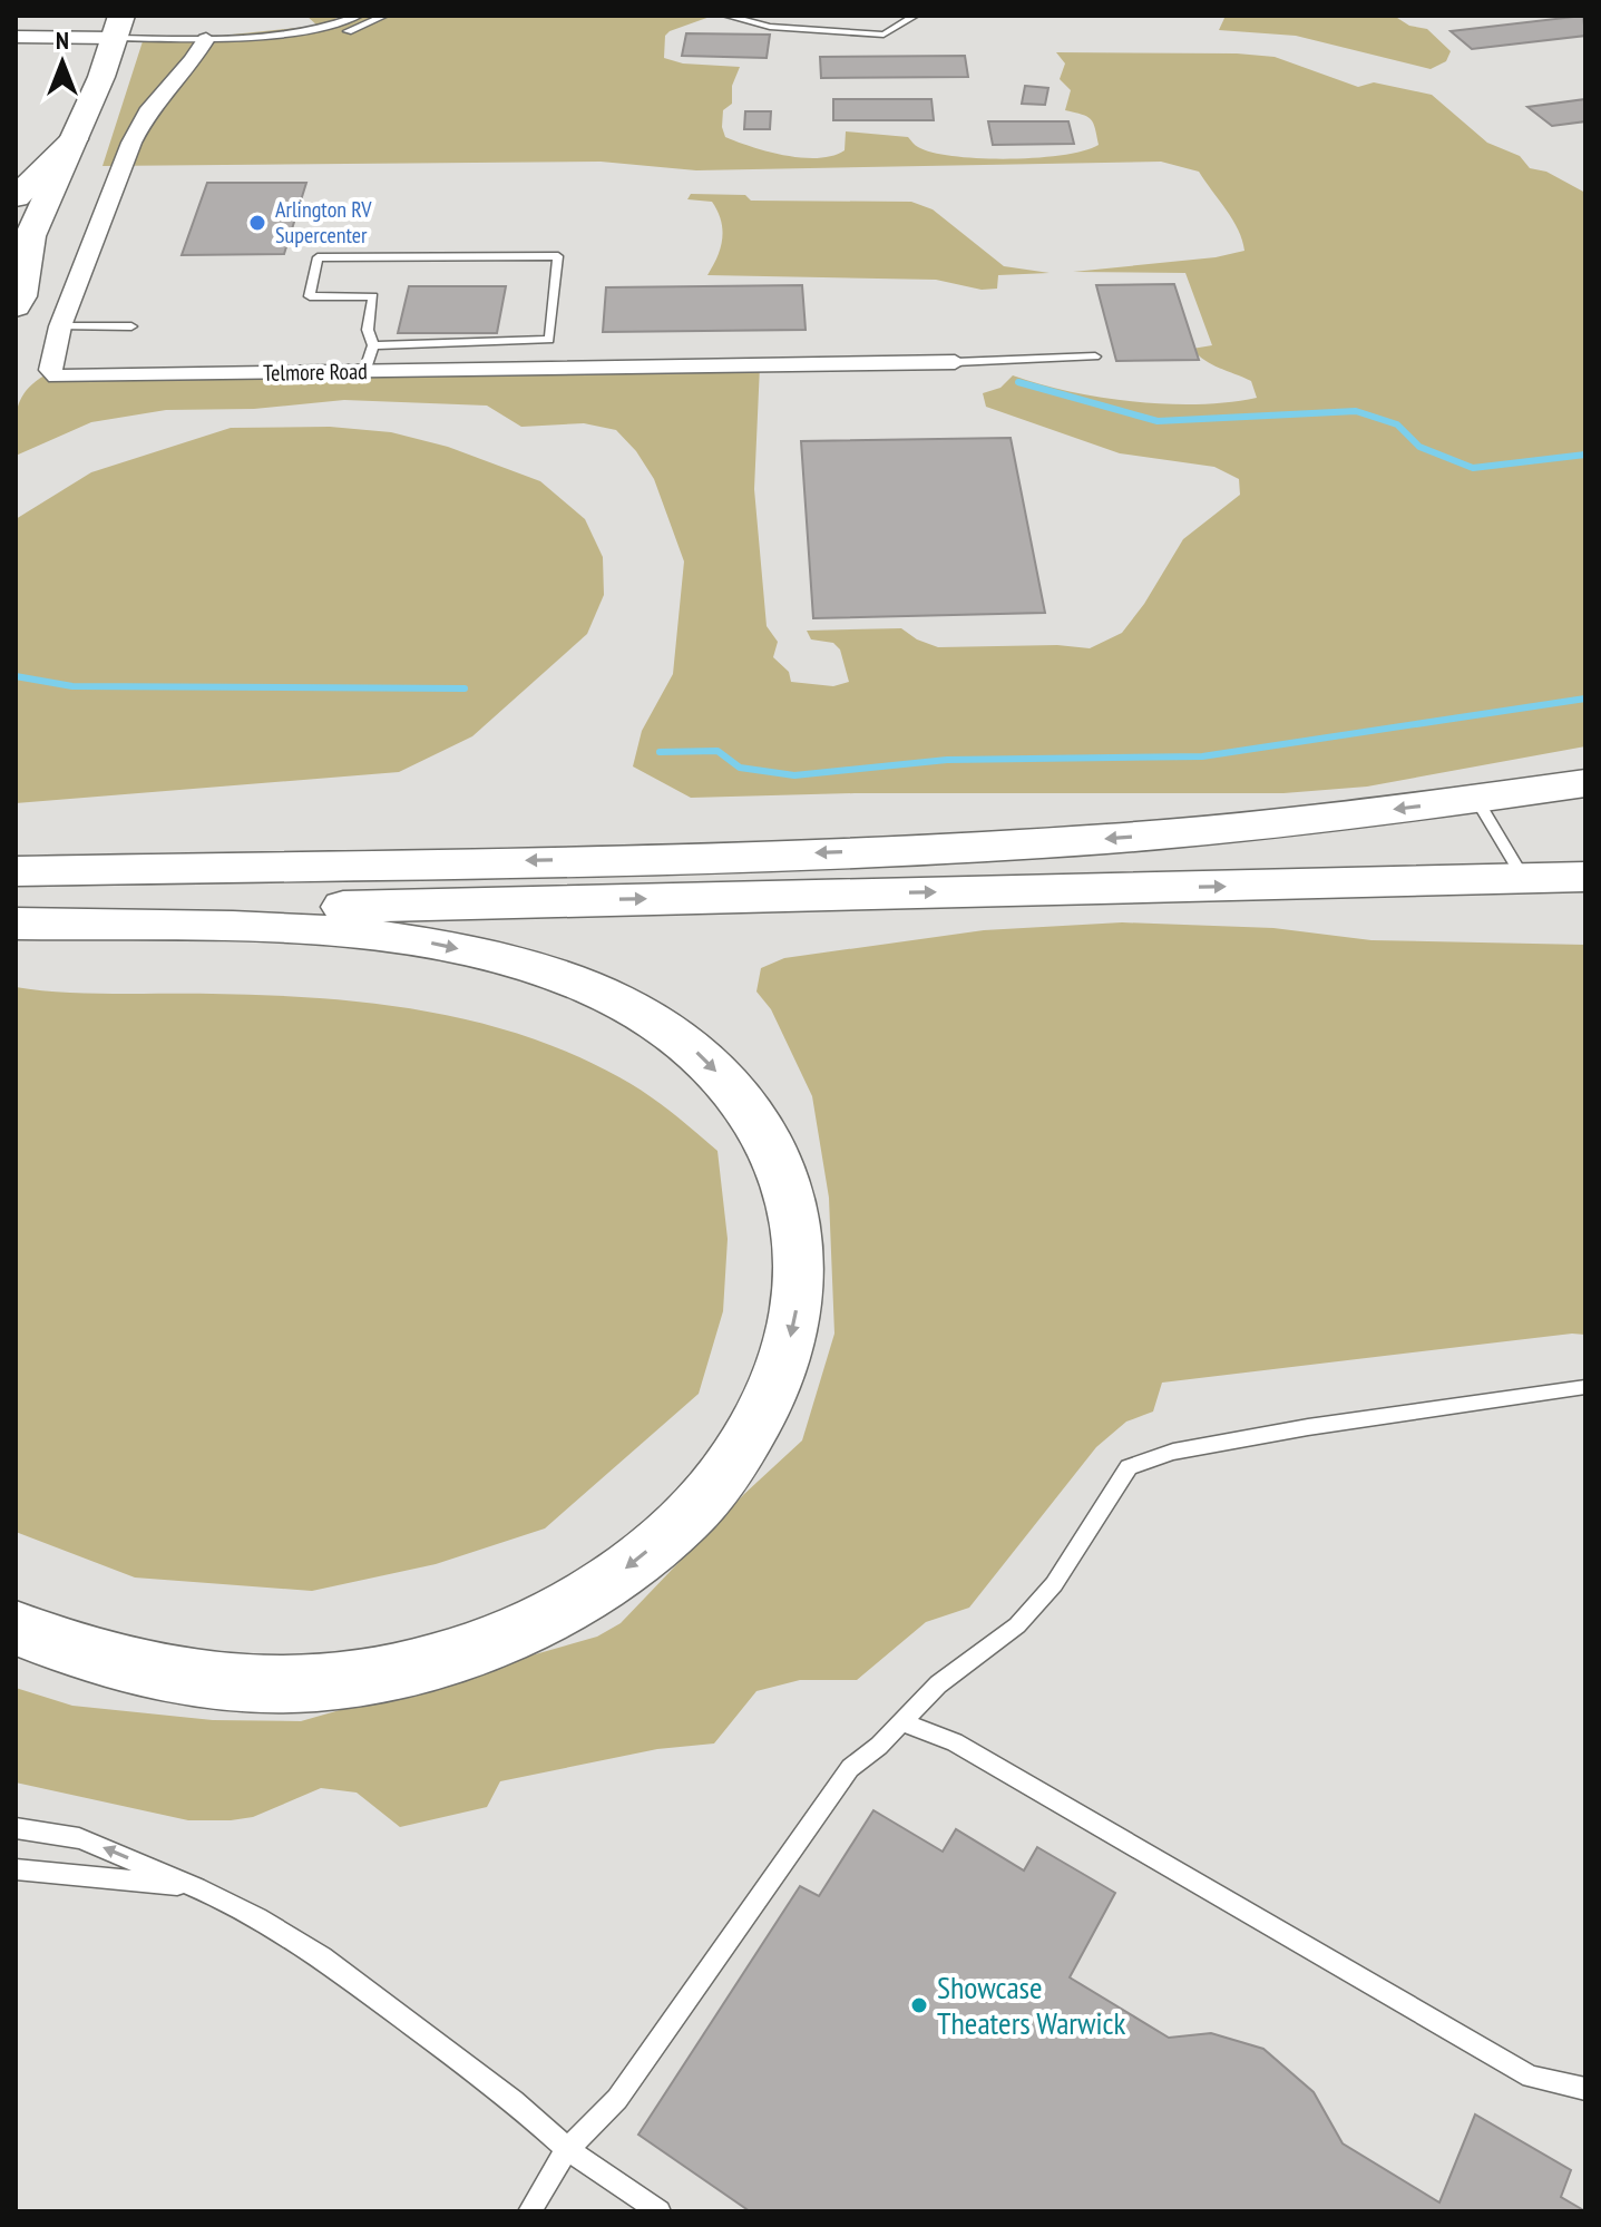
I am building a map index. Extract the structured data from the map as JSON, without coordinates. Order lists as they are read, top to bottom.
{
  "streets": {
    "street": ["Telmore Road"]
  },
  "places": ["Arlington RV Supercenter", "Showcase Theaters Warwick"],
  "north": "top"
}
